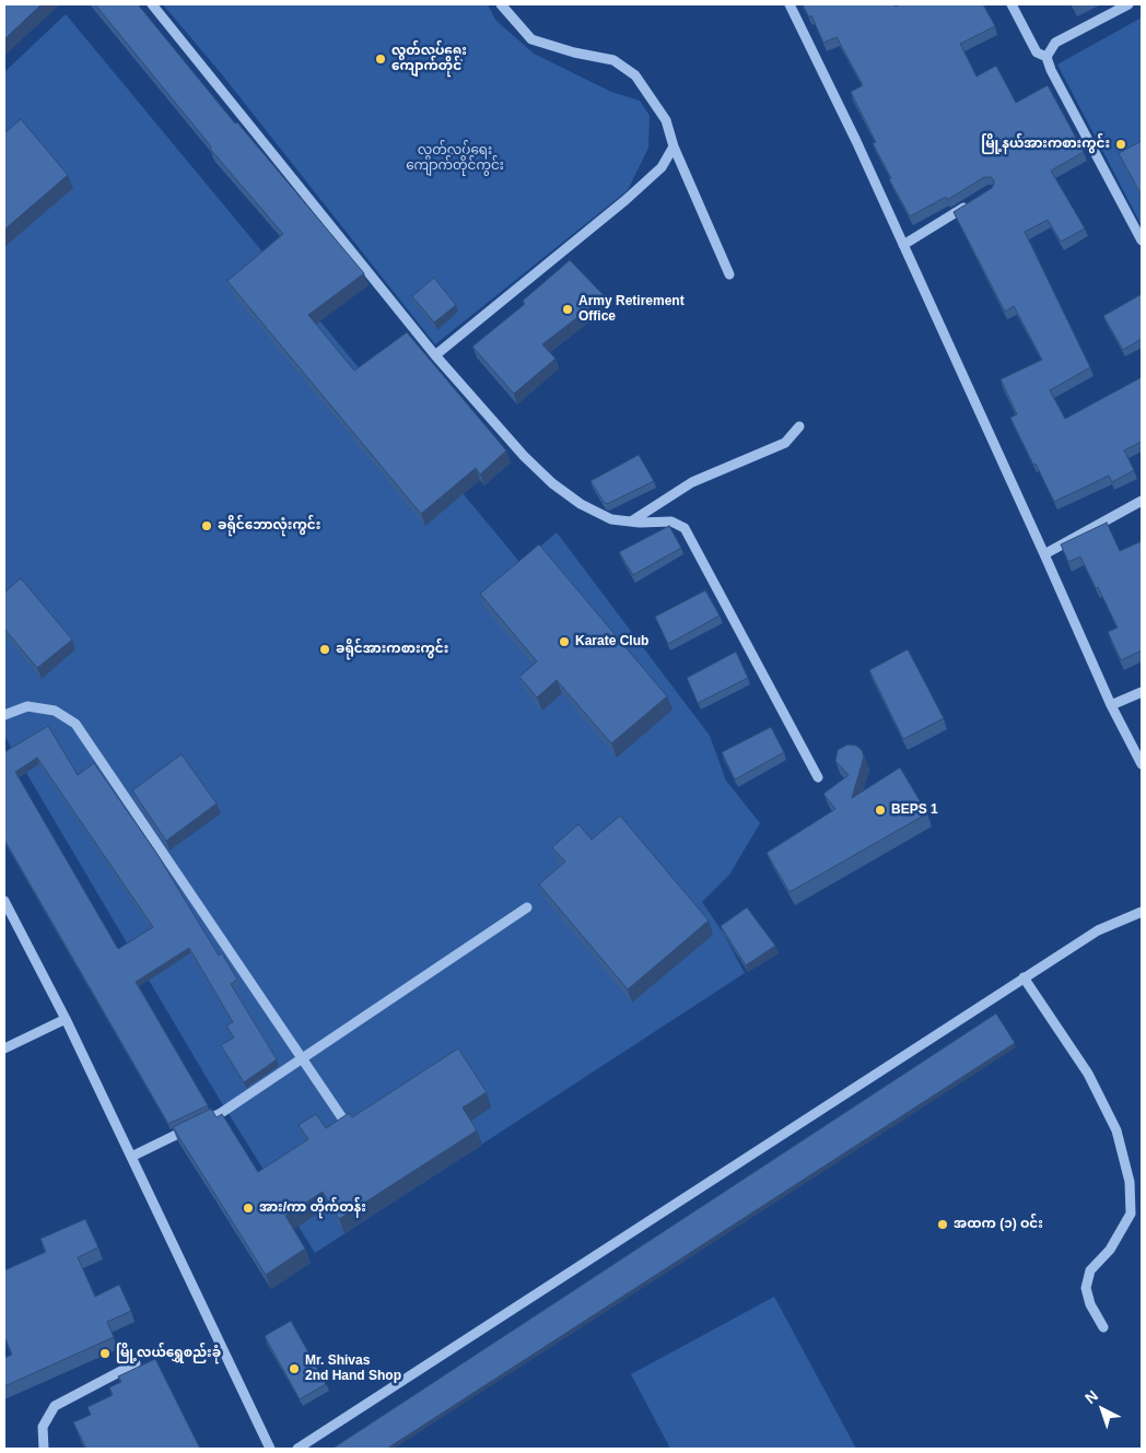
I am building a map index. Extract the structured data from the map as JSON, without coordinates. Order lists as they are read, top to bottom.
{
  "parks": ["လွတ်လပ်ရေး ကျောက်တိုင်ကွင်း"],
  "places": [
    "လွတ်လပ်ရေး ကျောက်တိုင်",
    "မြို့နယ်အားကစားကွင်း",
    "Army Retirement Office",
    "ခရိုင်ဘောလုံးကွင်း",
    "Karate Club",
    "ခရိုင်အားကစားကွင်း",
    "BEPS 1",
    "အား/ကာ တိုက်တန်း",
    "အထက (၁) ဝင်း",
    "မြို့လယ်ရွှေစည်းခုံ",
    "Mr. Shivas 2nd Hand Shop"
  ],
  "north": "top left"
}
